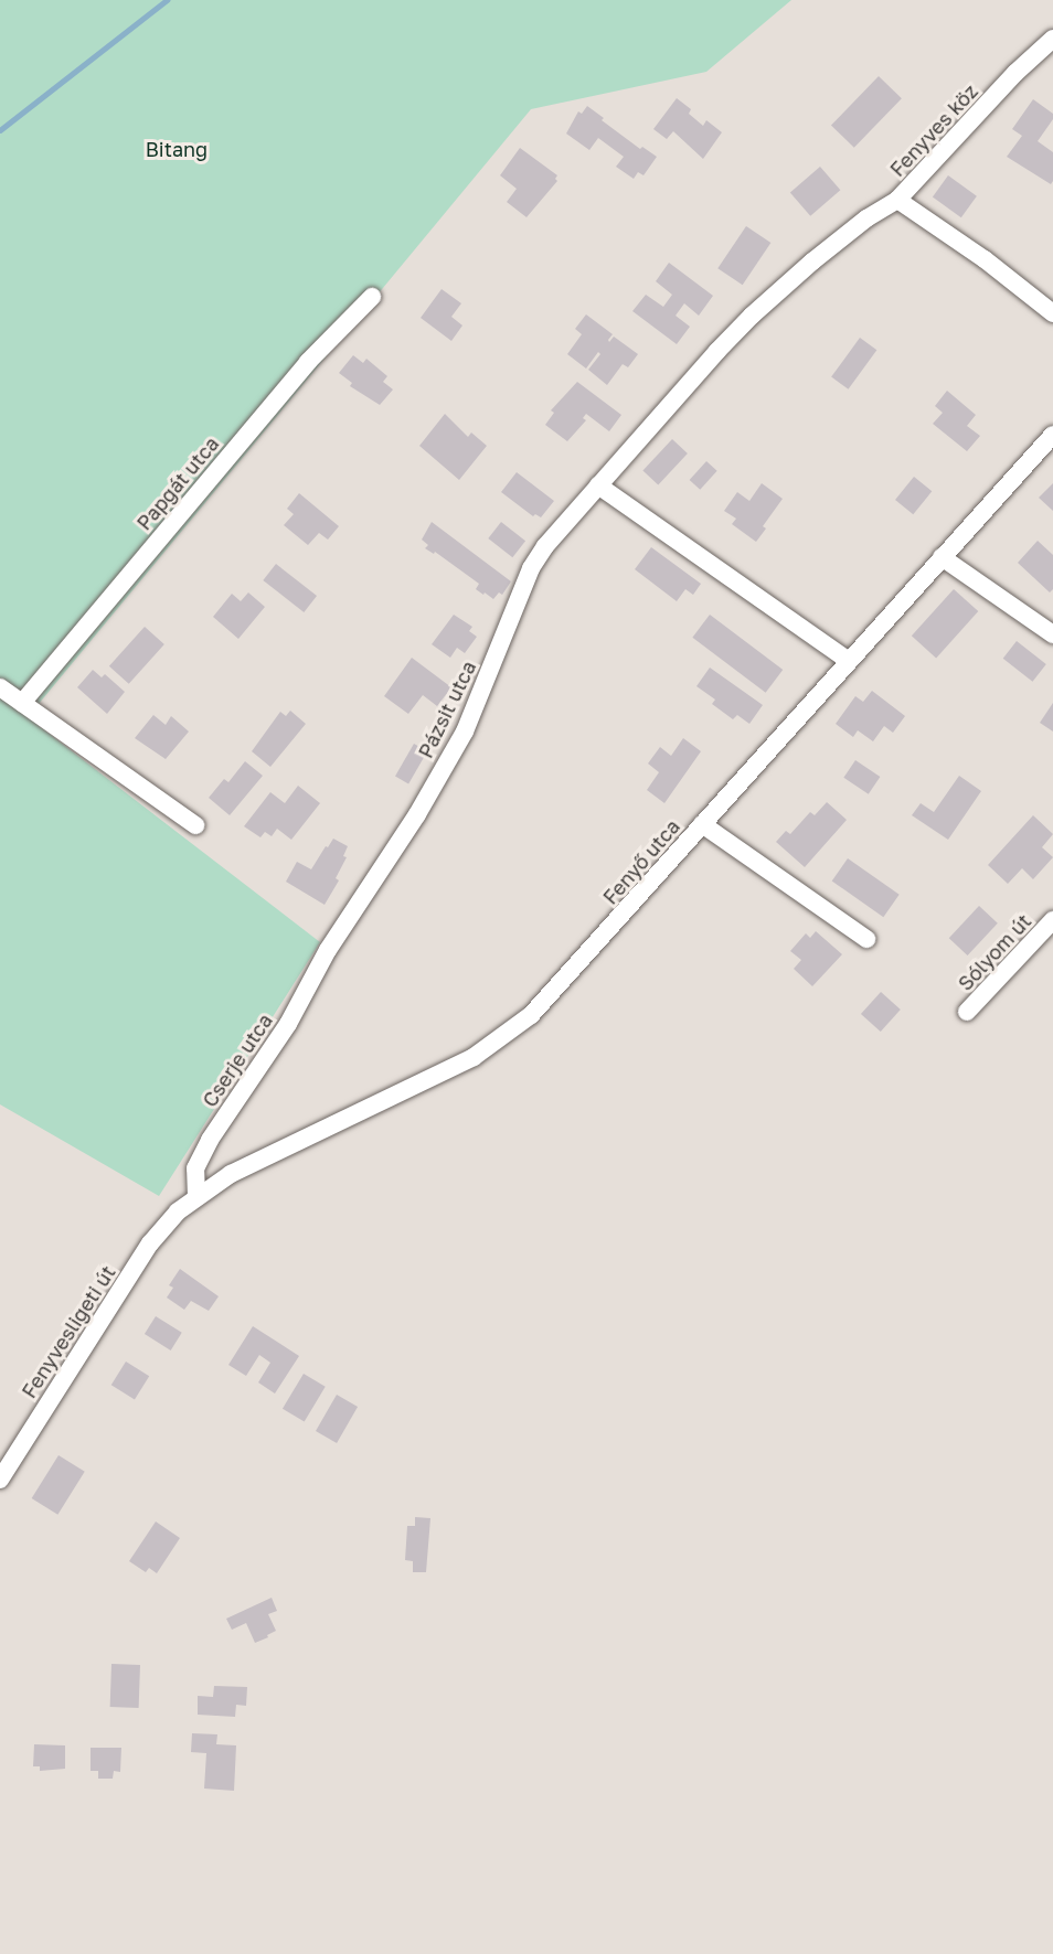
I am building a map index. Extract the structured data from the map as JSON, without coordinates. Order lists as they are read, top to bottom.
{
  "streets": {
    "street": [
      "Fenyves köz",
      "Papgát utca",
      "Pázsit utca",
      "Fenyő utca",
      "Sólyom út",
      "Cserje utca",
      "Fenyvesligeti út"
    ]
  },
  "crossings": [
    ["Fenyves köz", "Pázsit utca"],
    ["Pázsit utca", "Cserje utca"],
    ["Fenyő utca", "Cserje utca"],
    ["Fenyő utca", "Fenyvesligeti út"]
  ],
  "parks": ["Bitang"]
}
